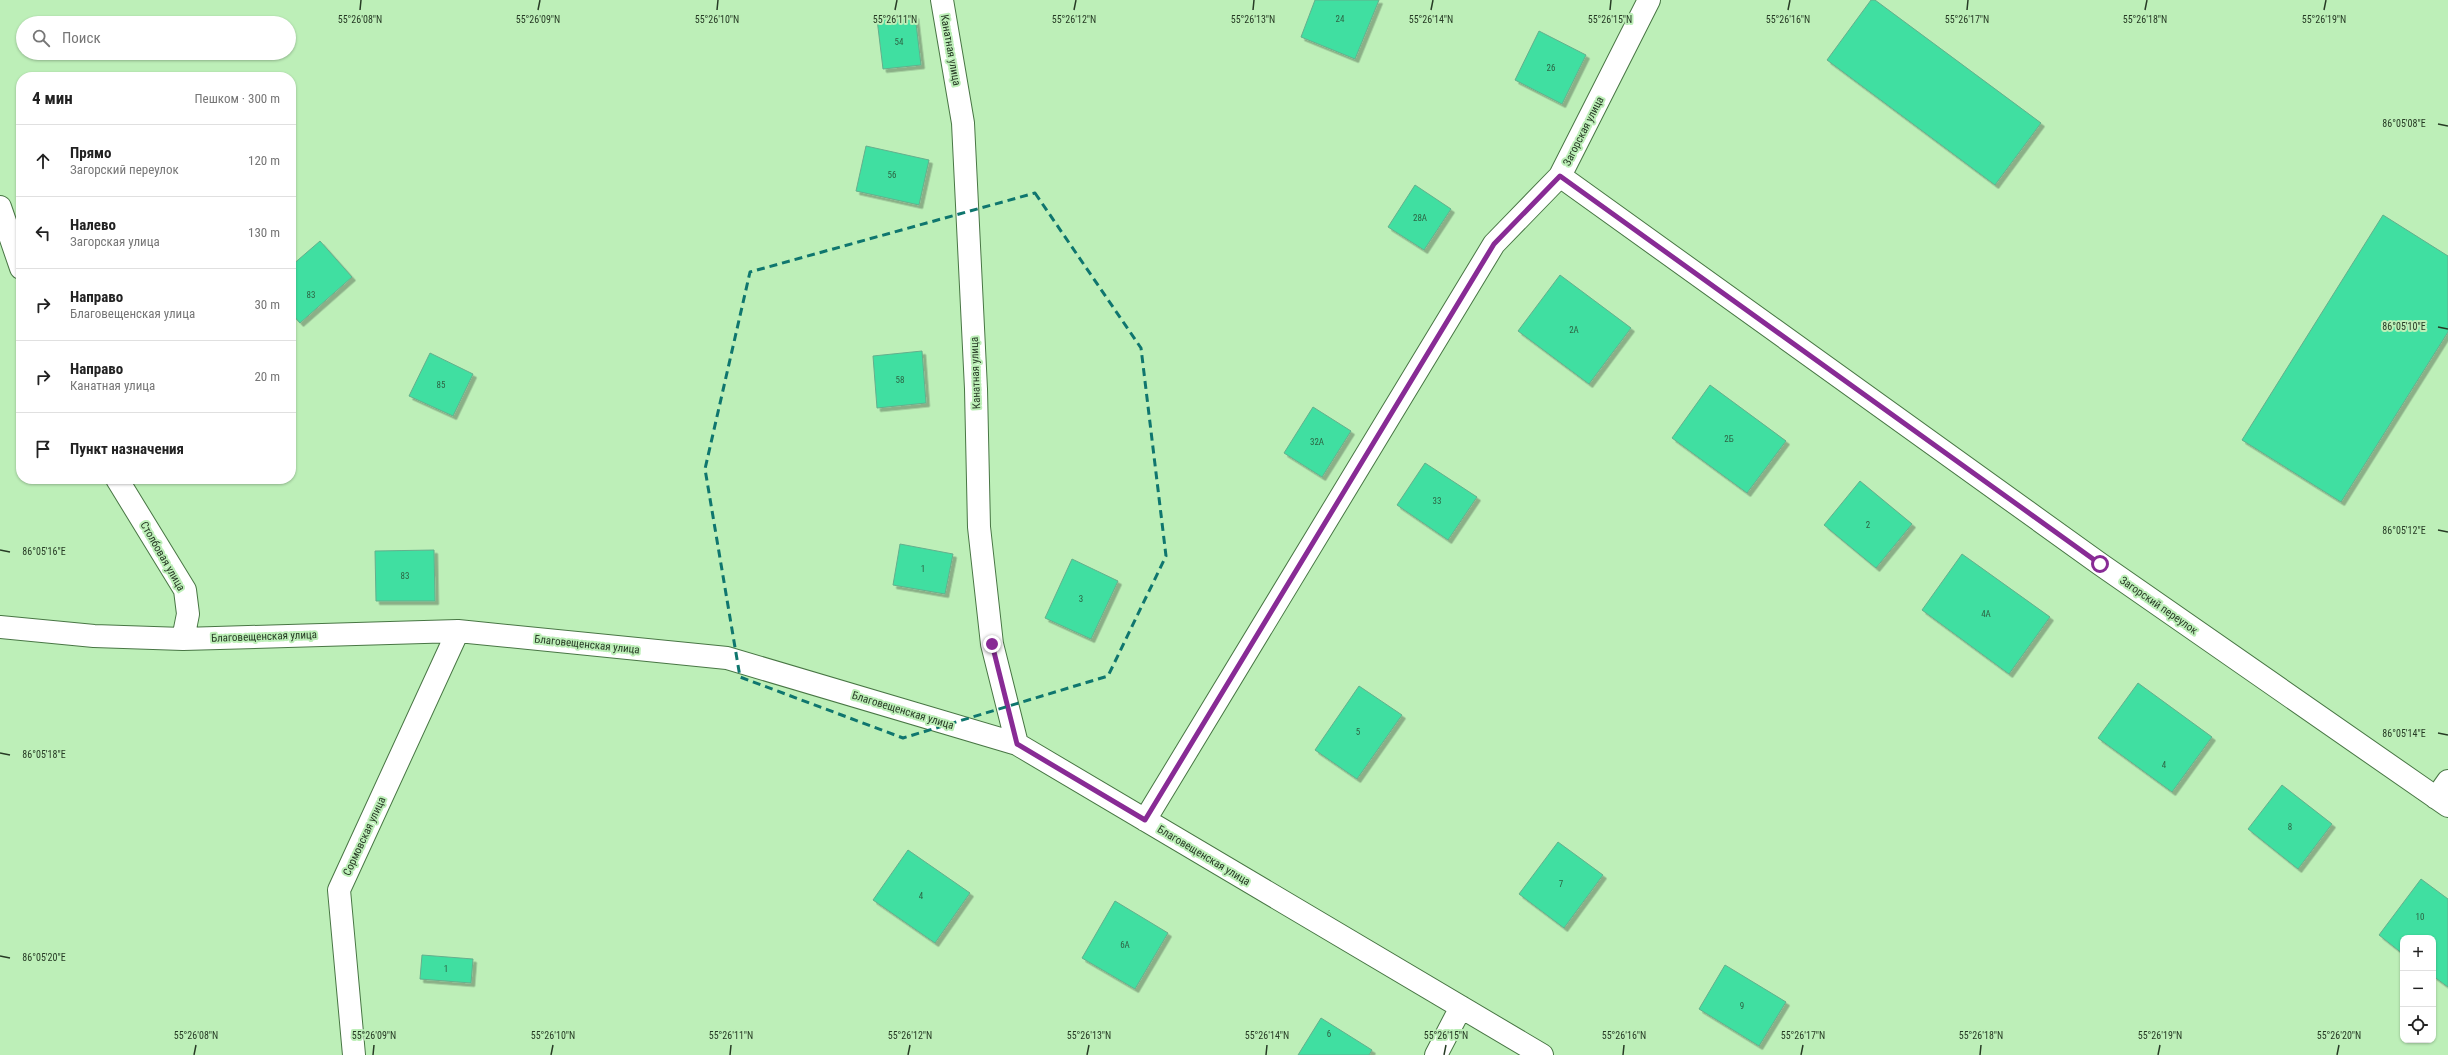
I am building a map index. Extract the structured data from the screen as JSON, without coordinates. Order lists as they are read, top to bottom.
{
  "streets": {
    "street": [
      "Канатная улица",
      "Загорская улица",
      "Столбовая улица",
      "Загорский переулок",
      "Благовещенская улица",
      "Сормовская улица"
    ]
  },
  "crossings": [
    ["Канатная улица", "Благовещенская улица"],
    ["Загорская улица", "Загорский переулок"],
    ["Загорская улица", "Благовещенская улица"],
    ["Столбовая улица", "Благовещенская улица"],
    ["Благовещенская улица", "Сормовская улица"]
  ],
  "house_numbers": [
    "24",
    "54",
    "26",
    "56",
    "28А",
    "83",
    "2А",
    "58",
    "85",
    "2Б",
    "32А",
    "33",
    "2",
    "1",
    "83",
    "3",
    "4А",
    "5",
    "4",
    "8",
    "7",
    "4",
    "10",
    "6А",
    "1",
    "9",
    "6"
  ],
  "page": {
    "search": "Поиск",
    "heading": ["4 мин", "Пешком · 300 m"],
    "list": [
      ["Прямо", "Загорский переулок", "120 m"],
      ["Налево", "Загорская улица", "130 m"],
      ["Направо", "Благовещенская улица", "30 m"],
      ["Направо", "Канатная улица", "20 m"],
      "Пункт назначения"
    ],
    "map_buttons": ["+", "−"]
  },
  "coordinates": [
    "55°26'08\"N",
    "55°26'09\"N",
    "55°26'10\"N",
    "55°26'11\"N",
    "55°26'12\"N",
    "55°26'13\"N",
    "55°26'14\"N",
    "55°26'15\"N",
    "55°26'16\"N",
    "55°26'17\"N",
    "55°26'18\"N",
    "55°26'19\"N",
    "86°05'08\"E",
    "86°05'10\"E",
    "86°05'12\"E",
    "86°05'16\"E",
    "86°05'14\"E",
    "86°05'18\"E",
    "86°05'20\"E",
    "55°26'20\"N"
  ]
}
